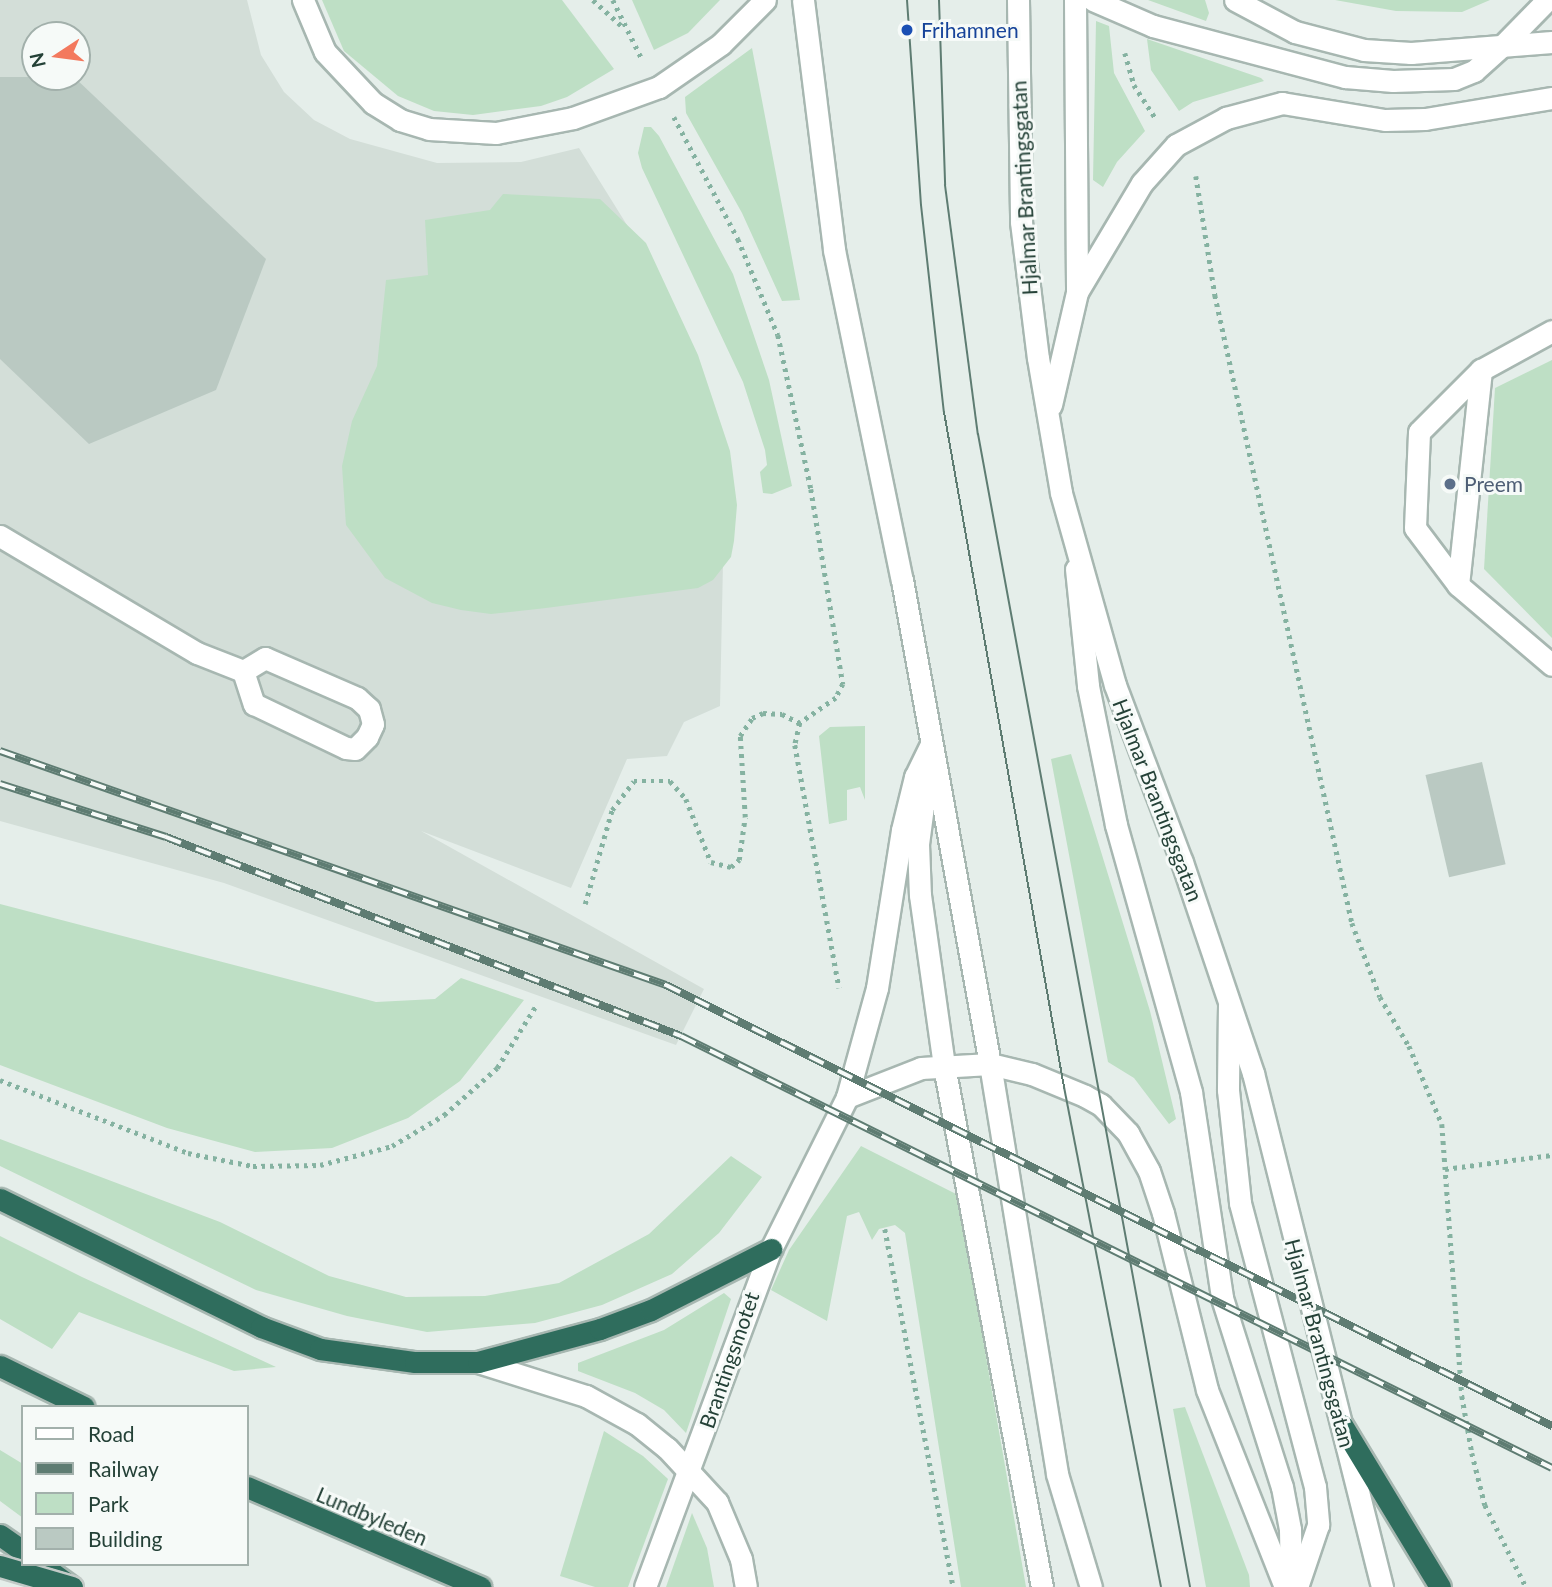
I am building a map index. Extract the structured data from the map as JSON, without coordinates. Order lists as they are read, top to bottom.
{
  "streets": {
    "highway": ["Lundbyleden"],
    "main road": ["Hjalmar Brantingsgatan", "Brantingsmotet"]
  },
  "places": ["Frihamnen", "Preem"],
  "legend": [
    "Road",
    "Railway",
    "Park",
    "Building"
  ],
  "north": "left"
}
